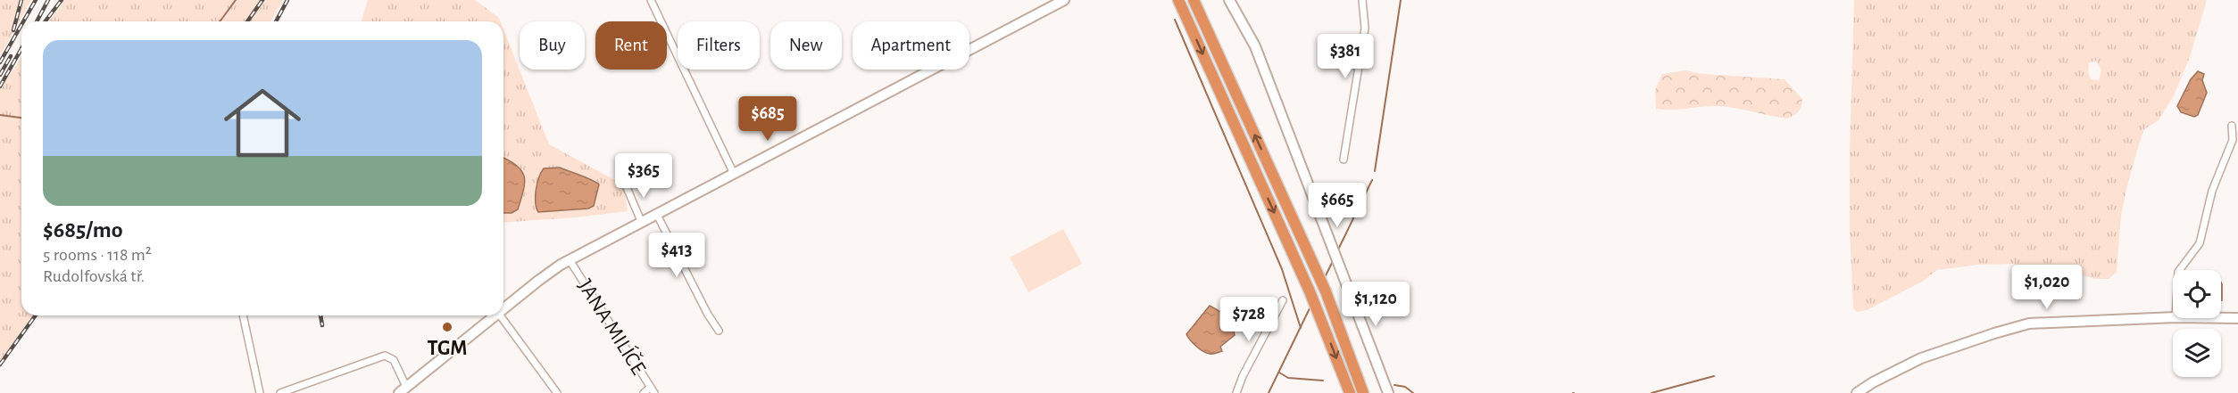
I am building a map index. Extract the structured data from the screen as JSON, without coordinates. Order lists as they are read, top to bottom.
{
  "streets": {
    "street": ["JANA MILÍČE"]
  },
  "places": ["TGM"],
  "page": {
    "chip": [
      "Buy",
      "Rent",
      "Filters",
      "New",
      "Apartment"
    ],
    "list": [
      {
        "name": "$685/mo",
        "note": "5 rooms · 118 m² · Rudolfovská tř."
      }
    ],
    "price": [
      "$381",
      "$685",
      "$365",
      "$665",
      "$413",
      "$1,020",
      "$1,120",
      "$728"
    ]
  }
}
